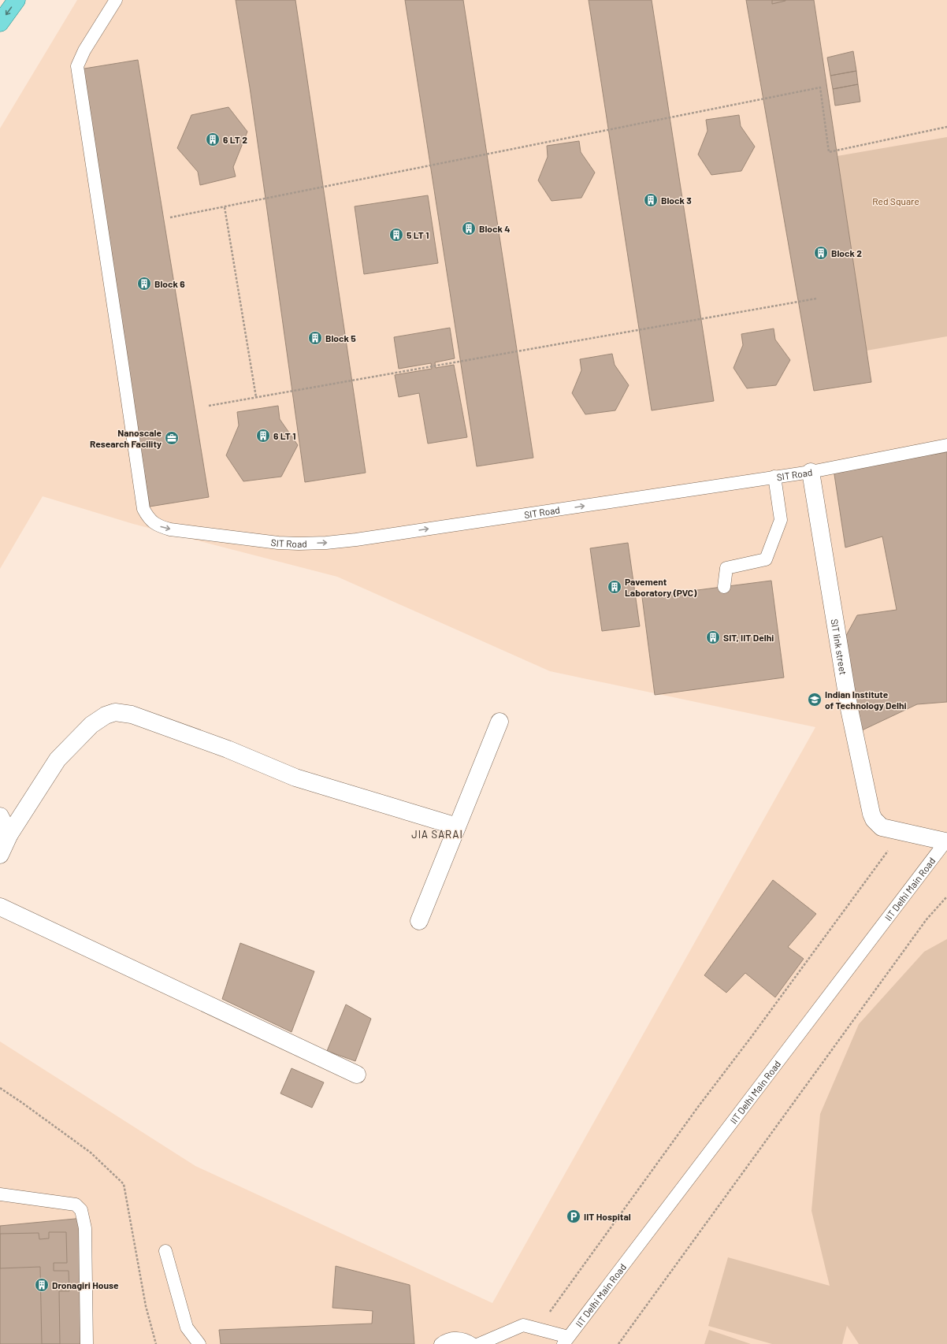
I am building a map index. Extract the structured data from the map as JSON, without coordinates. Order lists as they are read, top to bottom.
{
  "streets": {
    "street": ["SIT link street"],
    "lane": ["SIT Road", "IIT Delhi Main Road"]
  },
  "crossings": [
    ["SIT Road", "SIT link street"],
    ["SIT link street", "IIT Delhi Main Road"]
  ],
  "districts": ["JIA SARAI"],
  "parks": ["Red Square"],
  "places": {
    "building": [
      "6 LT 2",
      "Block 3",
      "Block 4",
      "5 LT 1",
      "Block 2",
      "Block 6",
      "Block 5",
      "6 LT 1",
      "Pavement Laboratory (PVC)",
      "SIT, IIT Delhi",
      "Dronagiri House"
    ],
    "office": ["Nanoscale Research Facility"],
    "school or university": ["Indian Institute of Technology Delhi"],
    "parking": ["IIT Hospital"]
  }
}
